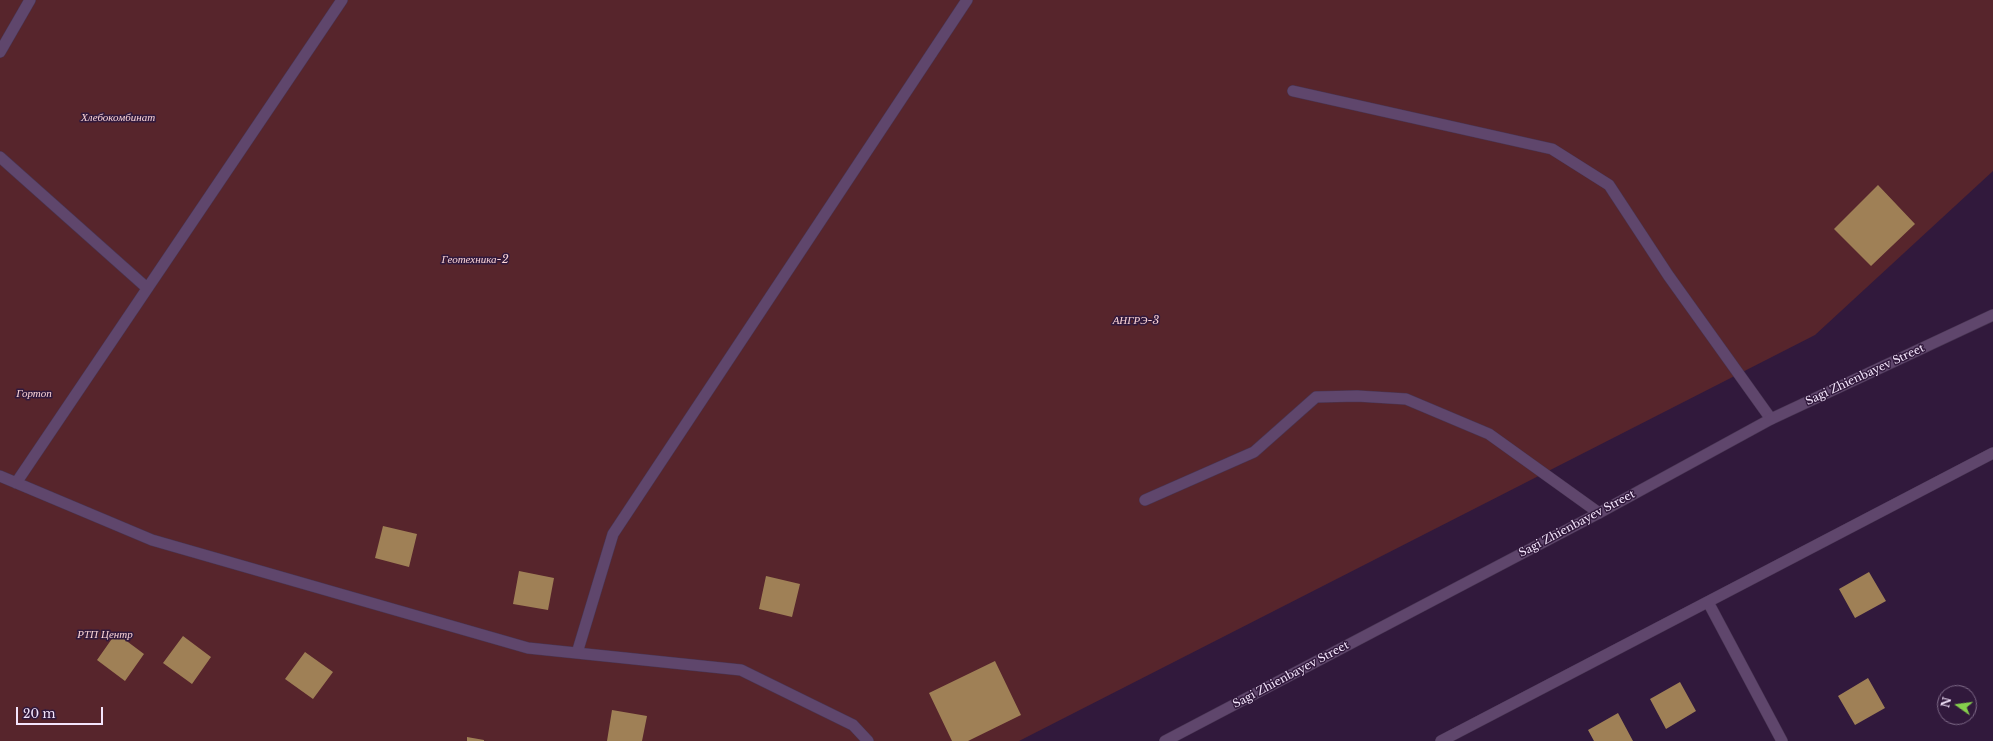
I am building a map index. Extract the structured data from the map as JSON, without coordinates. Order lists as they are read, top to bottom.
{
  "streets": {
    "main road": ["Sagi Zhienbayev Street"]
  },
  "parks": [
    "Хлебокомбинат",
    "Геотехника-2",
    "АНГРЭ-3",
    "Гортоп",
    "РТП Центр"
  ],
  "scale_bar": "20 m",
  "north": "left"
}
